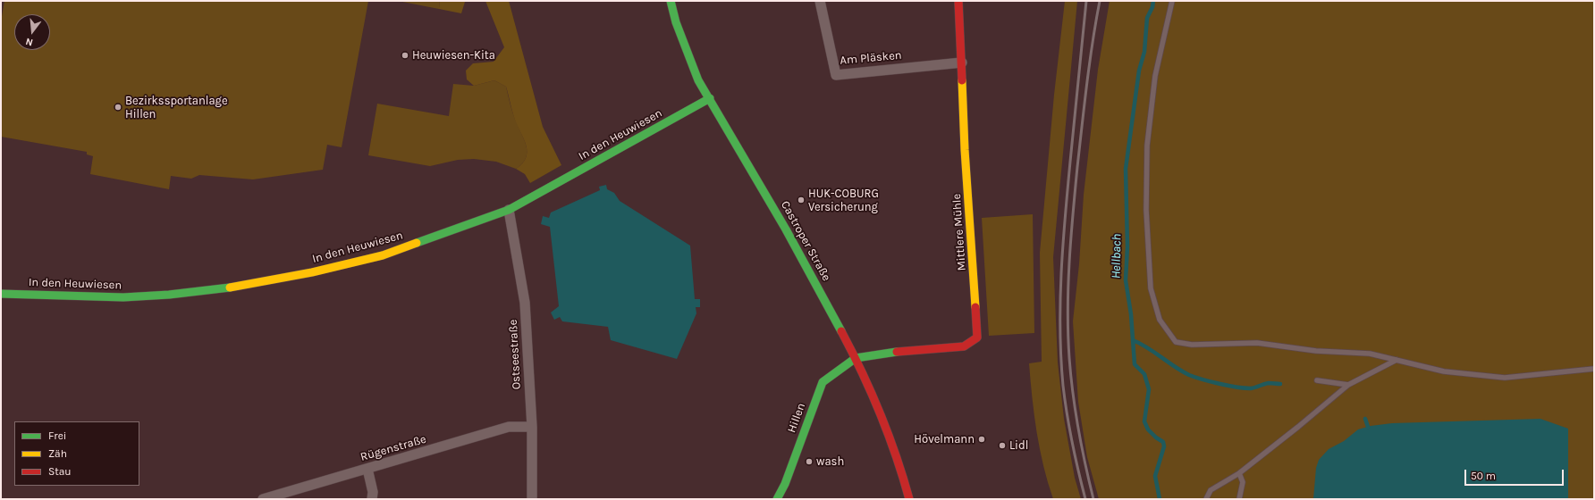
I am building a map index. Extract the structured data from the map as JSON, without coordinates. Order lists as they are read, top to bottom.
{
  "streets": {
    "street": [
      "Am Pläsken",
      "In den Heuwiesen",
      "Mittlere Mühle",
      "Castroper Straße",
      "Ostseestraße",
      "Hillen",
      "Rügenstraße"
    ]
  },
  "crossings": [
    ["Am Pläsken", "Mittlere Mühle"],
    ["In den Heuwiesen", "Castroper Straße"],
    ["In den Heuwiesen", "Ostseestraße"],
    ["Mittlere Mühle", "Castroper Straße"],
    ["Mittlere Mühle", "Hillen"],
    ["Castroper Straße", "Hillen"],
    ["Ostseestraße", "Rügenstraße"]
  ],
  "water": ["Hellbach"],
  "places": [
    "Heuwiesen-Kita",
    "Bezirkssportanlage Hillen",
    "HUK-COBURG Versicherung",
    "Hövelmann",
    "Lidl",
    "wash"
  ],
  "legend": ["Frei", "Zäh", "Stau"],
  "scale_bar": "50 m",
  "north": "bottom"
}
